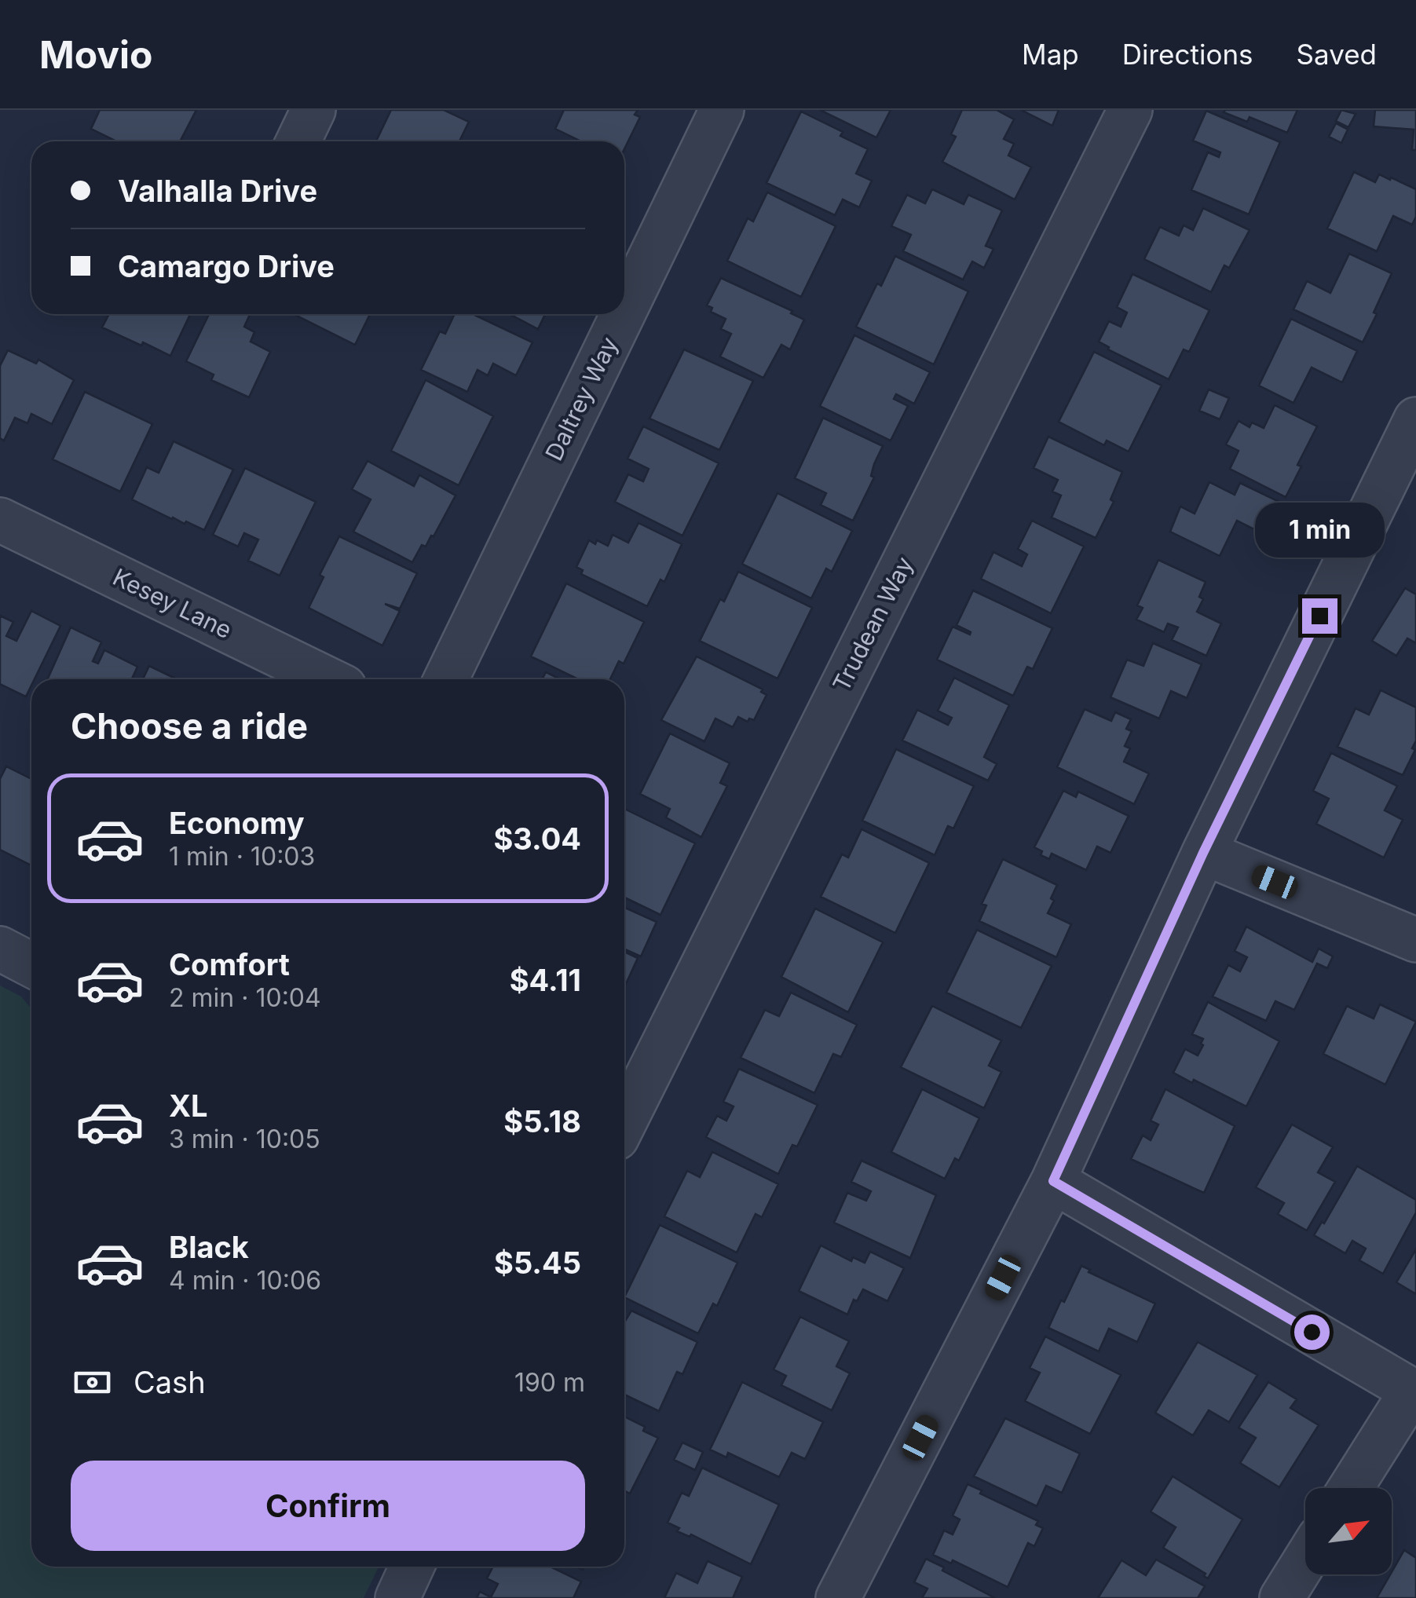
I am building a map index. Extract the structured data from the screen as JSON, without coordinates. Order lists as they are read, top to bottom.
{
  "streets": {
    "street": ["Daltrey Way", "Kesey Lane", "Trudean Way"]
  },
  "north": "top right",
  "page": {
    "header": "Movio",
    "nav": ["Map", "Directions", "Saved"],
    "banner": ["Valhalla Drive", "Camargo Drive"],
    "bubble": "1 min",
    "heading": "Choose a ride",
    "list": [
      {
        "name": "Economy",
        "note": "1 min · 10:03",
        "value": "$3.04"
      },
      {
        "name": "Comfort",
        "note": "2 min · 10:04",
        "value": "$4.11"
      },
      {
        "name": "XL",
        "note": "3 min · 10:05",
        "value": "$5.18"
      },
      {
        "name": "Black",
        "note": "4 min · 10:06",
        "value": "$5.45"
      }
    ],
    "pay": ["Cash", "190 m"],
    "buttons": "Confirm"
  }
}
